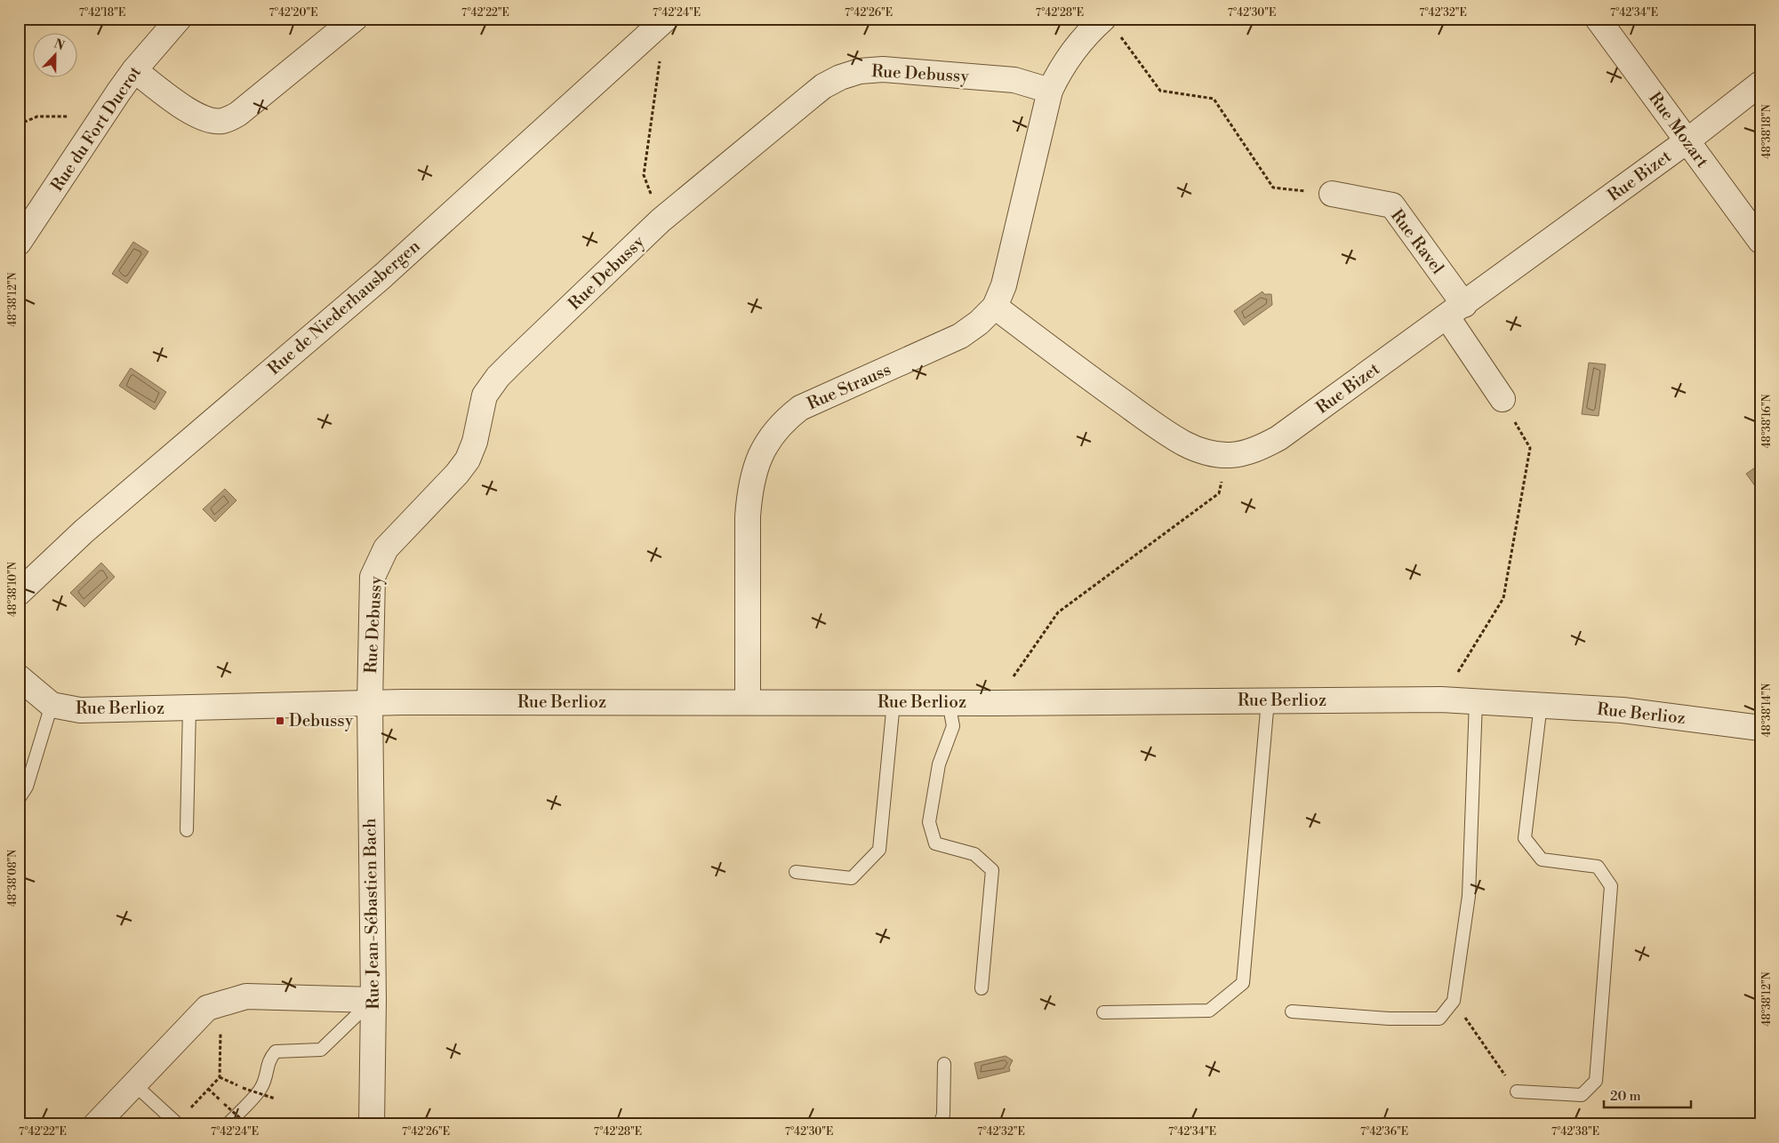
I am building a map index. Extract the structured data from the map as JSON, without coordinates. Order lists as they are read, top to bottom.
{
  "streets": {
    "street": [
      "Rue Debussy",
      "Rue du Fort Ducrot",
      "Rue Mozart",
      "Rue Bizet",
      "Rue Ravel",
      "Rue de Niederhausbergen",
      "Rue Strauss",
      "Rue Berlioz",
      "Rue Jean-Sébastien Bach"
    ]
  },
  "crossings": [
    ["Rue Debussy", "Rue Strauss"],
    ["Rue Debussy", "Rue Berlioz"],
    ["Rue Debussy", "Rue Jean-Sébastien Bach"],
    ["Rue Mozart", "Rue Bizet"],
    ["Rue Bizet", "Rue Ravel"],
    ["Rue Bizet", "Rue Strauss"],
    ["Rue Strauss", "Rue Berlioz"],
    ["Rue Berlioz", "Rue Jean-Sébastien Bach"]
  ],
  "places": {
    "transit": ["Debussy"]
  },
  "scale_bar": "20 m",
  "north": "top",
  "coordinates": [
    "7°42'18\"E",
    "7°42'20\"E",
    "7°42'22\"E",
    "7°42'24\"E",
    "7°42'26\"E",
    "7°42'28\"E",
    "7°42'30\"E",
    "7°42'32\"E",
    "7°42'34\"E",
    "48°38'18\"N",
    "48°38'12\"N",
    "48°38'16\"N",
    "48°38'10\"N",
    "48°38'14\"N",
    "48°38'08\"N",
    "7°42'36\"E",
    "7°42'38\"E"
  ]
}
